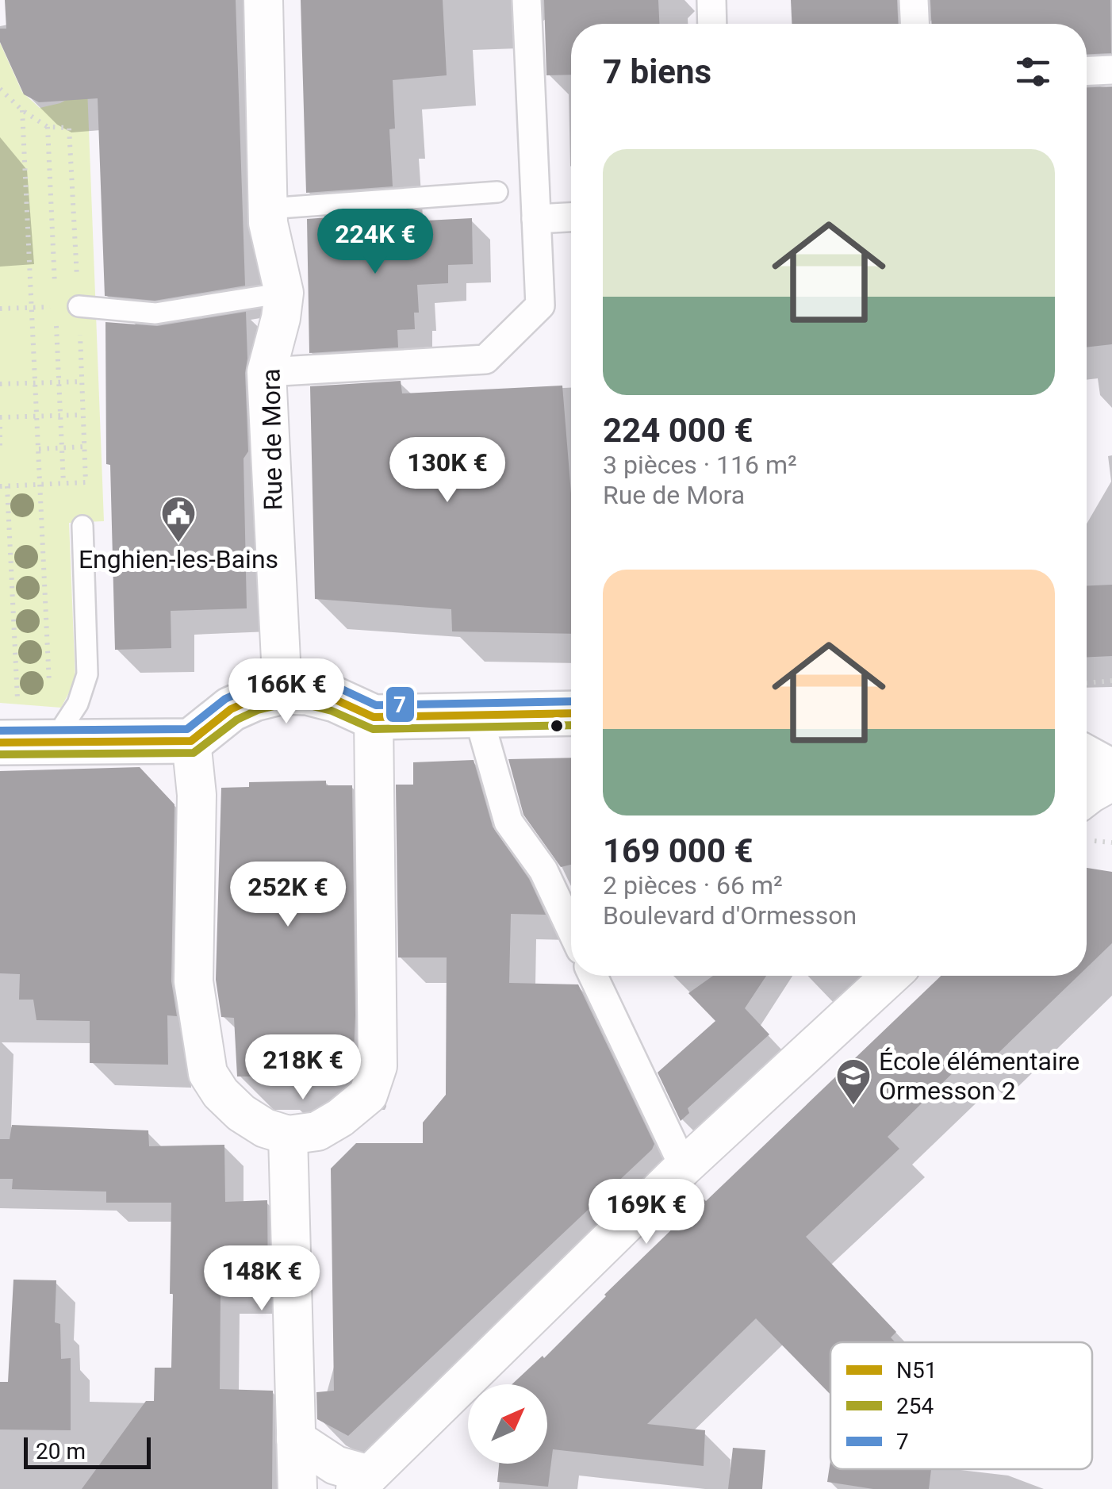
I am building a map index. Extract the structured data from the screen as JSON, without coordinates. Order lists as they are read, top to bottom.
{
  "streets": {
    "street": ["Rue de Mora"]
  },
  "places": {
    "public building": ["Enghien-les-Bains"],
    "school or university": ["École élémentaire Ormesson 2"]
  },
  "lines": ["transit line 7", "transit line N51", "transit line 254"],
  "legend": ["N51", "254", "7"],
  "scale_bar": "20 m",
  "north": "top right",
  "page": {
    "heading": "7 biens",
    "list": [
      {
        "name": "224 000 €",
        "note": "3 pièces · 116 m² · Rue de Mora"
      },
      {
        "name": "169 000 €",
        "note": "2 pièces · 66 m² · Boulevard d'Ormesson"
      }
    ],
    "price": [
      "224K €",
      "130K €",
      "166K €",
      "252K €",
      "218K €",
      "169K €",
      "148K €"
    ],
    "scale": "20 m"
  }
}
